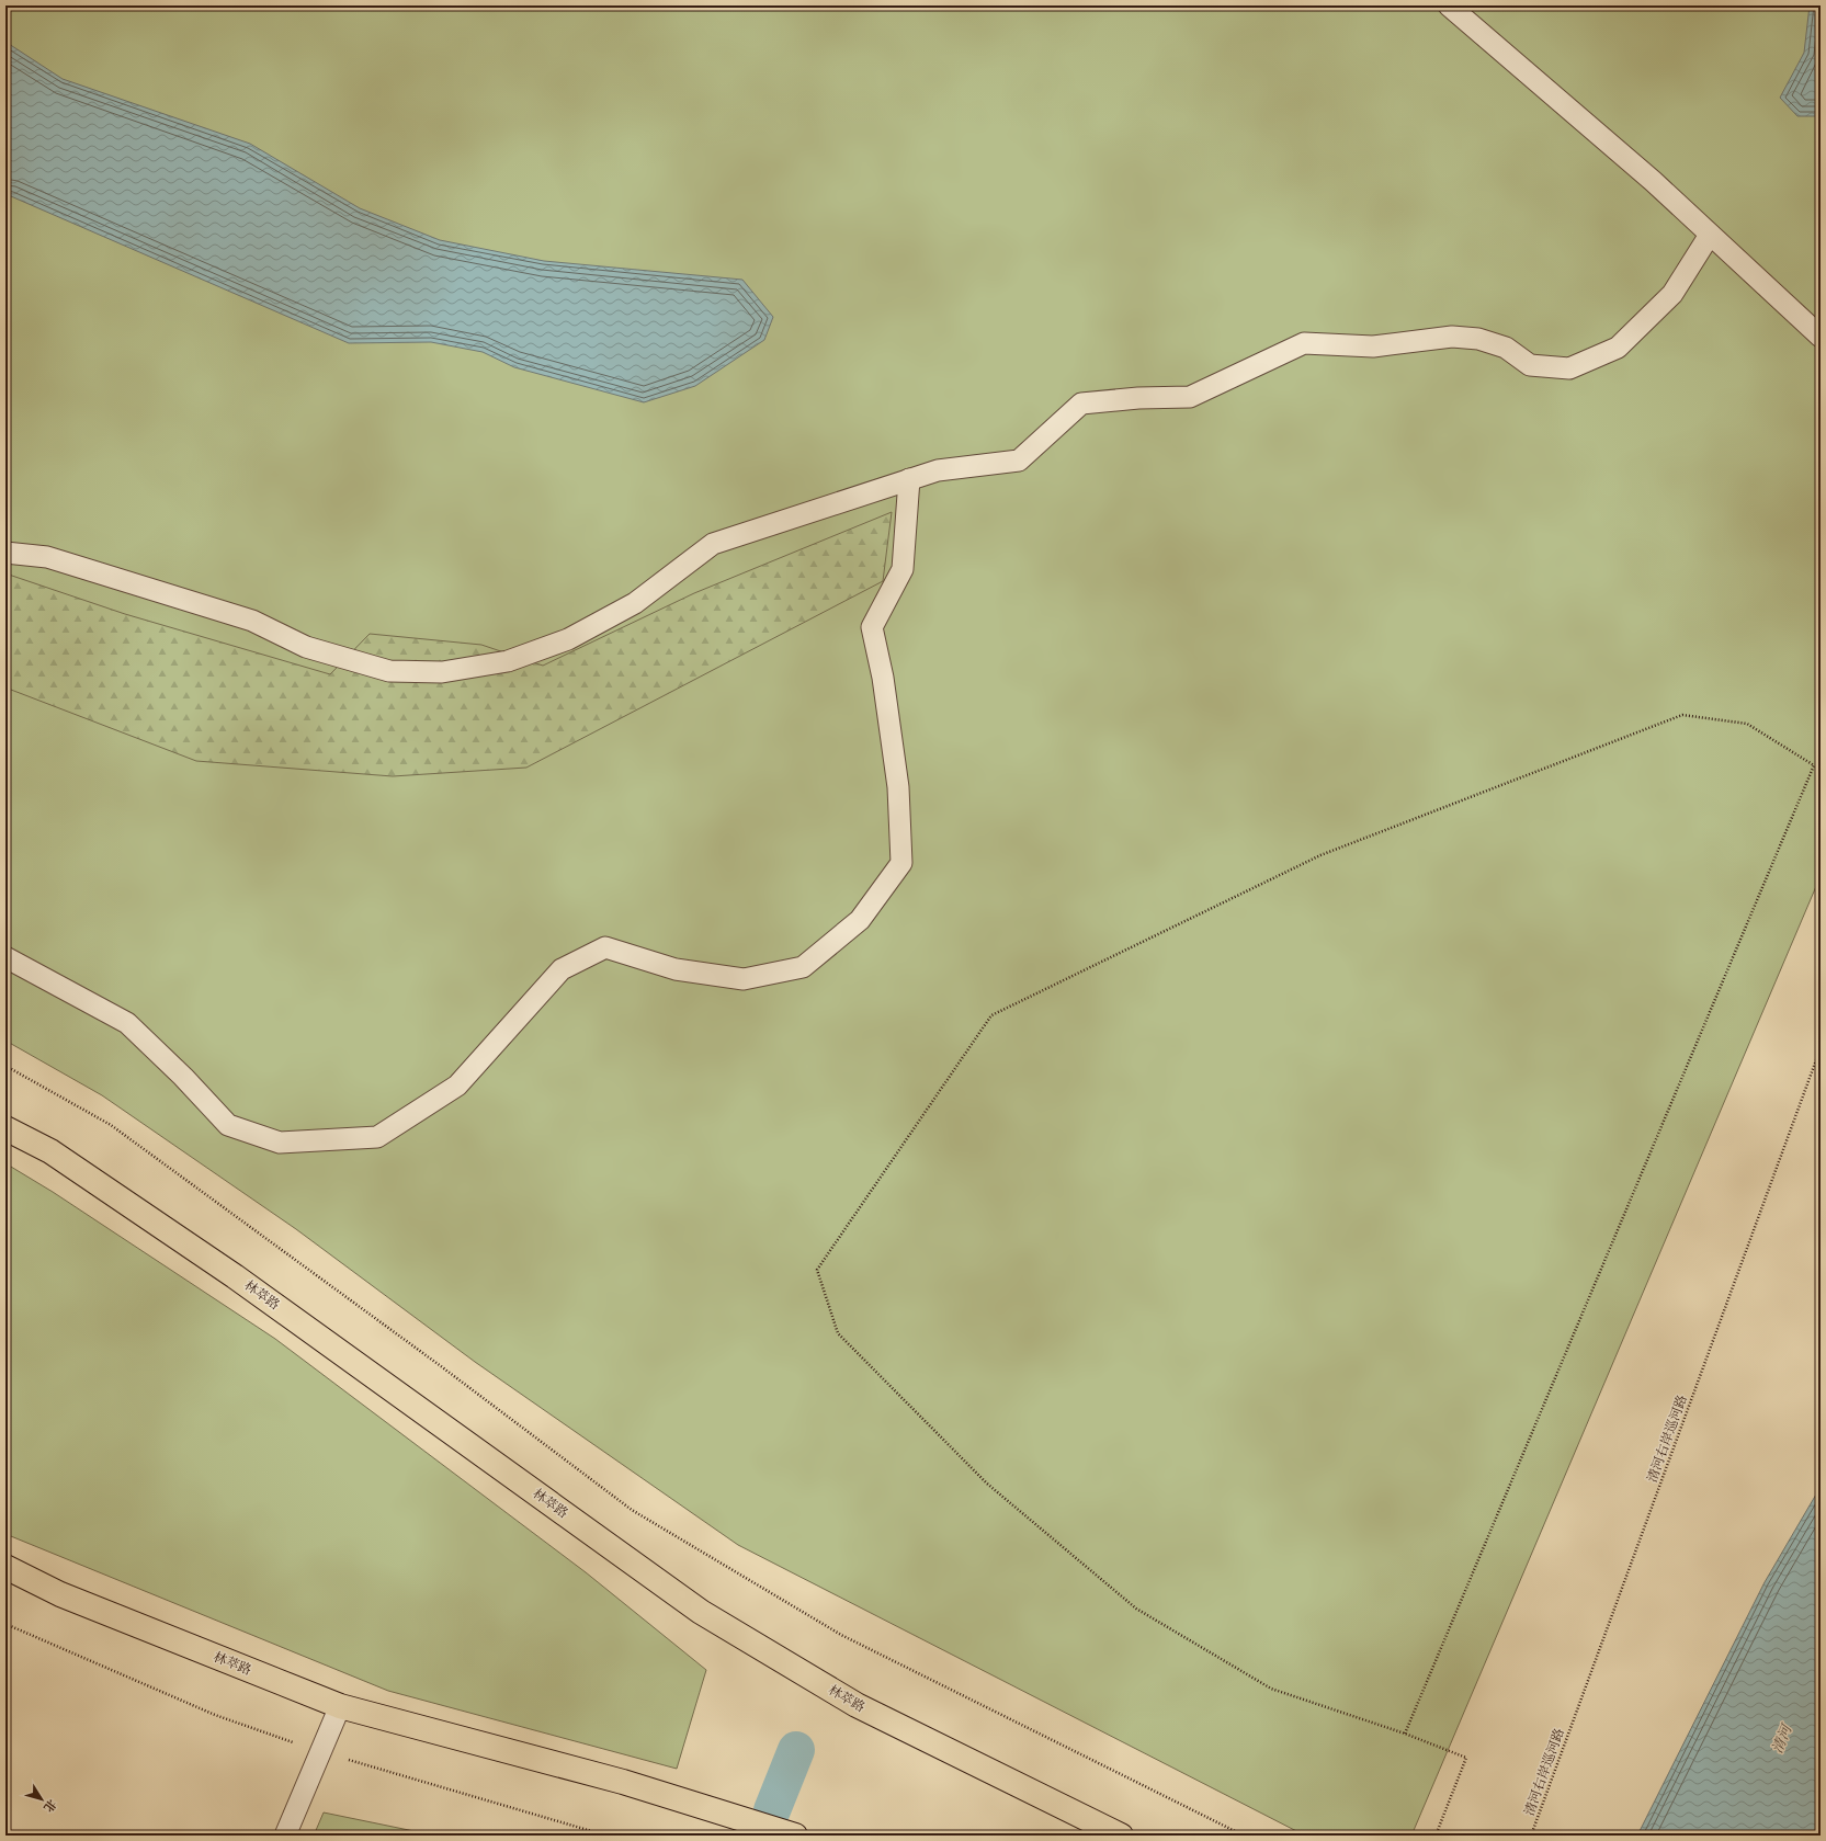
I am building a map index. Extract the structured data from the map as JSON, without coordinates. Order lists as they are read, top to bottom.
{
  "streets": {
    "main road": ["林萃路"],
    "path": ["清河右岸巡河路"]
  },
  "water": ["清河"],
  "north": "bottom right"
}
